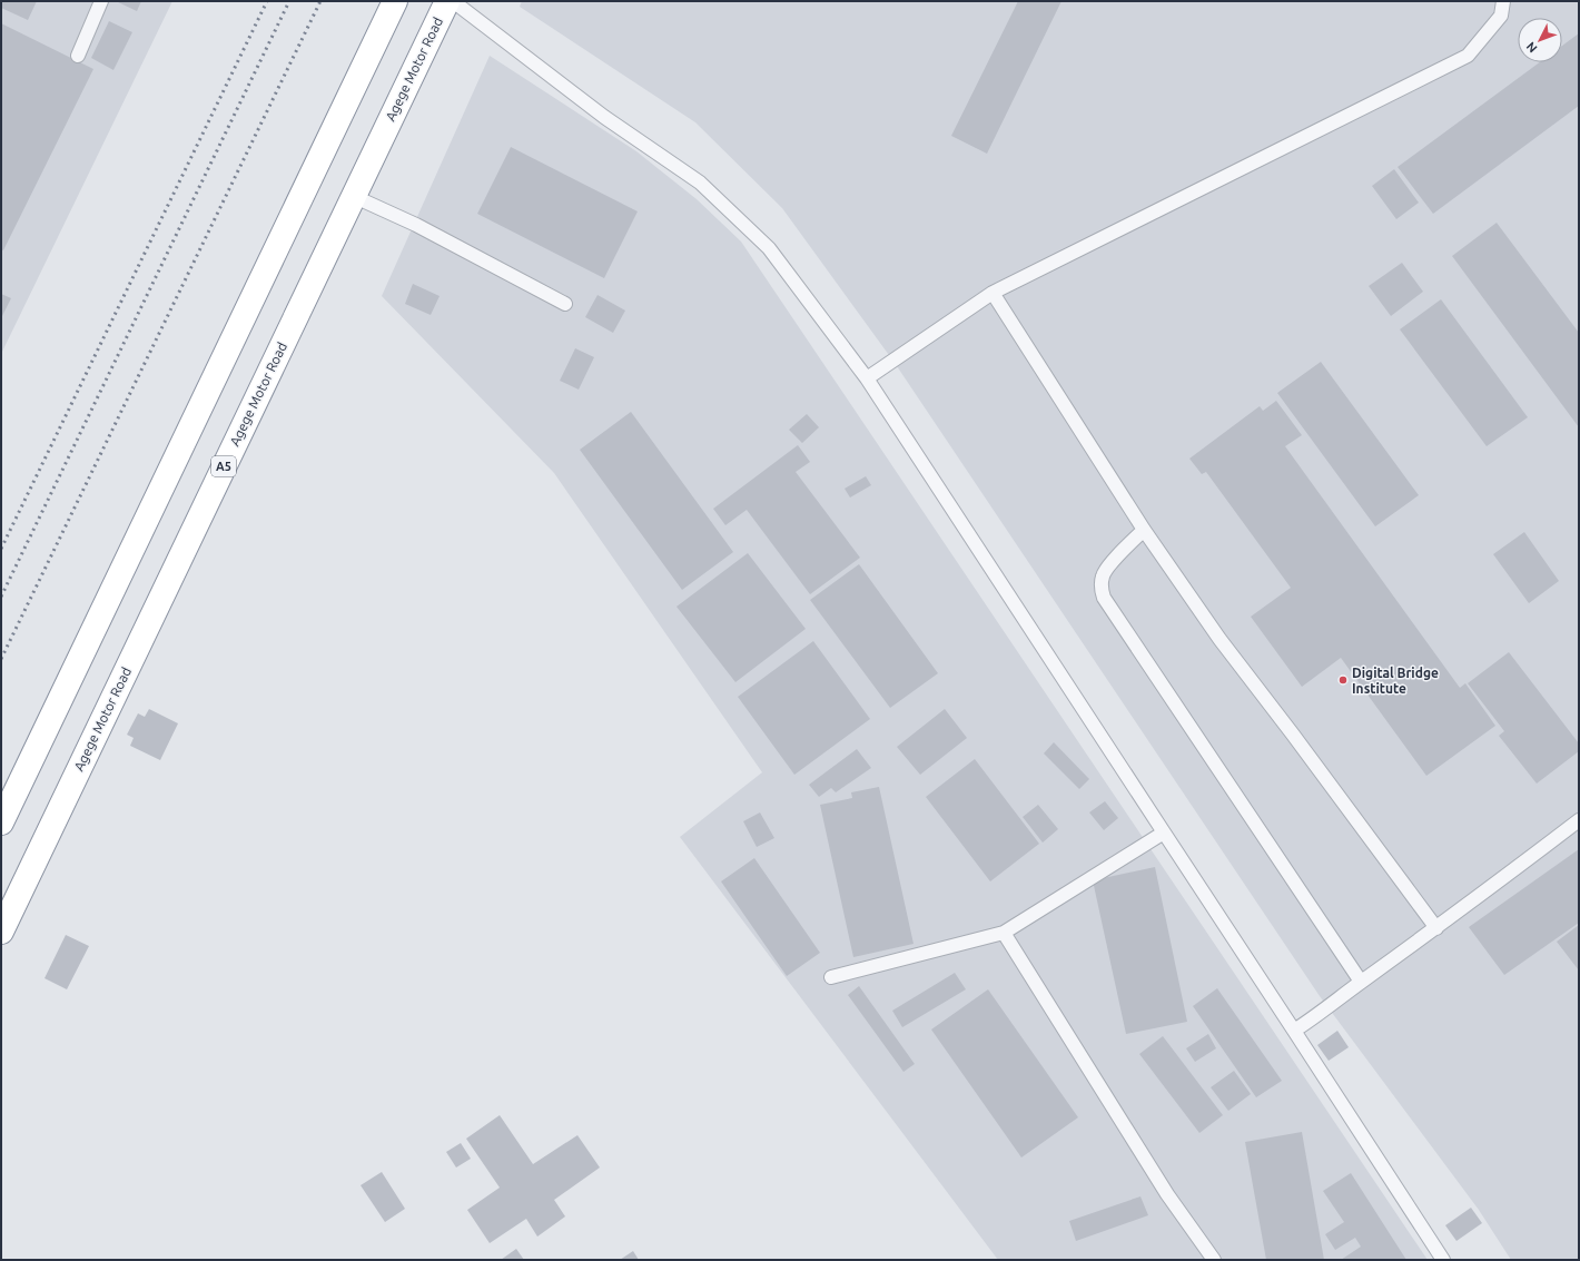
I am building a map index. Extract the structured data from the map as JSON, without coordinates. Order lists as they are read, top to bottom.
{
  "streets": {
    "highway": ["Agege Motor Road", "A5"]
  },
  "places": ["Digital Bridge Institute"],
  "north": "bottom left"
}
